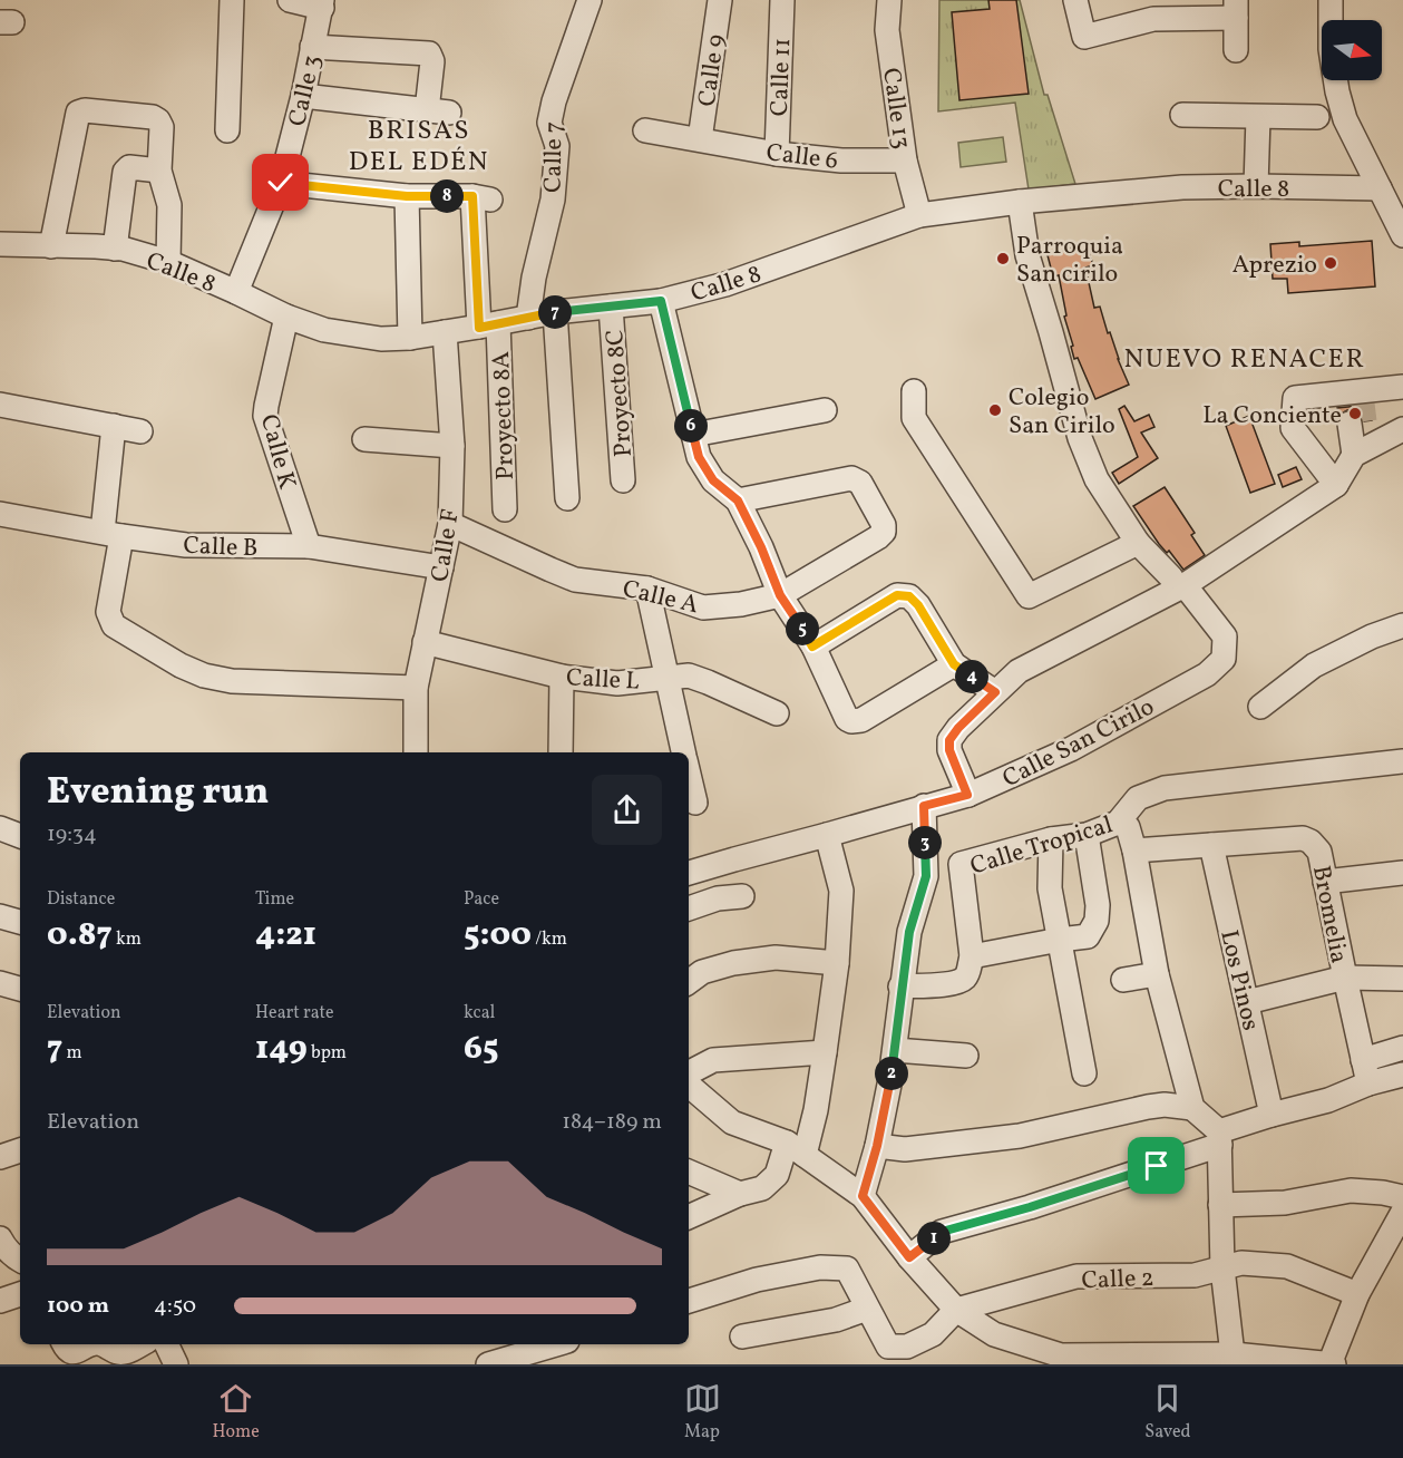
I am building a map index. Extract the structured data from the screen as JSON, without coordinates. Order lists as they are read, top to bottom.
{
  "streets": {
    "street": [
      "Calle 9",
      "Calle 11",
      "Calle 3",
      "Calle 13",
      "Calle 6",
      "Calle 7",
      "Calle 8",
      "Proyecto 8C",
      "Proyecto 8A",
      "Calle K",
      "Calle B",
      "Calle F",
      "Calle A",
      "Calle L",
      "Calle San Cirilo",
      "Calle Tropical",
      "Bromelia",
      "Los Pinos",
      "Calle 2"
    ]
  },
  "crossings": [
    ["Calle 9", "Calle 6"],
    ["Calle 11", "Calle 6"],
    ["Calle 3", "Calle 8"],
    ["Calle 13", "Calle 6"],
    ["Calle 13", "Calle 8"],
    ["Calle 7", "Calle 8"],
    ["Calle 8", "Proyecto 8C"],
    ["Calle 8", "Proyecto 8A"],
    ["Calle 8", "Calle K"],
    ["Calle 8", "Calle F"],
    ["Calle K", "Calle B"],
    ["Calle B", "Calle F"],
    ["Calle F", "Calle A"],
    ["Calle F", "Calle L"],
    ["Bromelia", "Los Pinos"]
  ],
  "districts": ["BRISAS DEL EDÉN", "NUEVO RENACER"],
  "places": [
    "Parroquia San cirilo",
    "Aprezio",
    "Colegio San Cirilo",
    "La Conciente"
  ],
  "north": "right",
  "page": {
    "pins": [
      "8",
      "7",
      "6",
      "5",
      "4",
      "3",
      "2",
      "1"
    ],
    "heading": ["Evening run", "19:34"],
    "stats": [
      ["Distance", "0.87 km"],
      ["Time", "4:21"],
      ["Pace", "5:00 /km"],
      ["Elevation", "7 m"],
      ["Heart rate", "149 bpm"],
      ["kcal", "65"]
    ],
    "chart": ["Elevation", "184–189 m"],
    "list": [
      {
        "name": "100 m",
        "note": "4:50"
      }
    ],
    "tabs": ["Home", "Map", "Saved"]
  }
}
